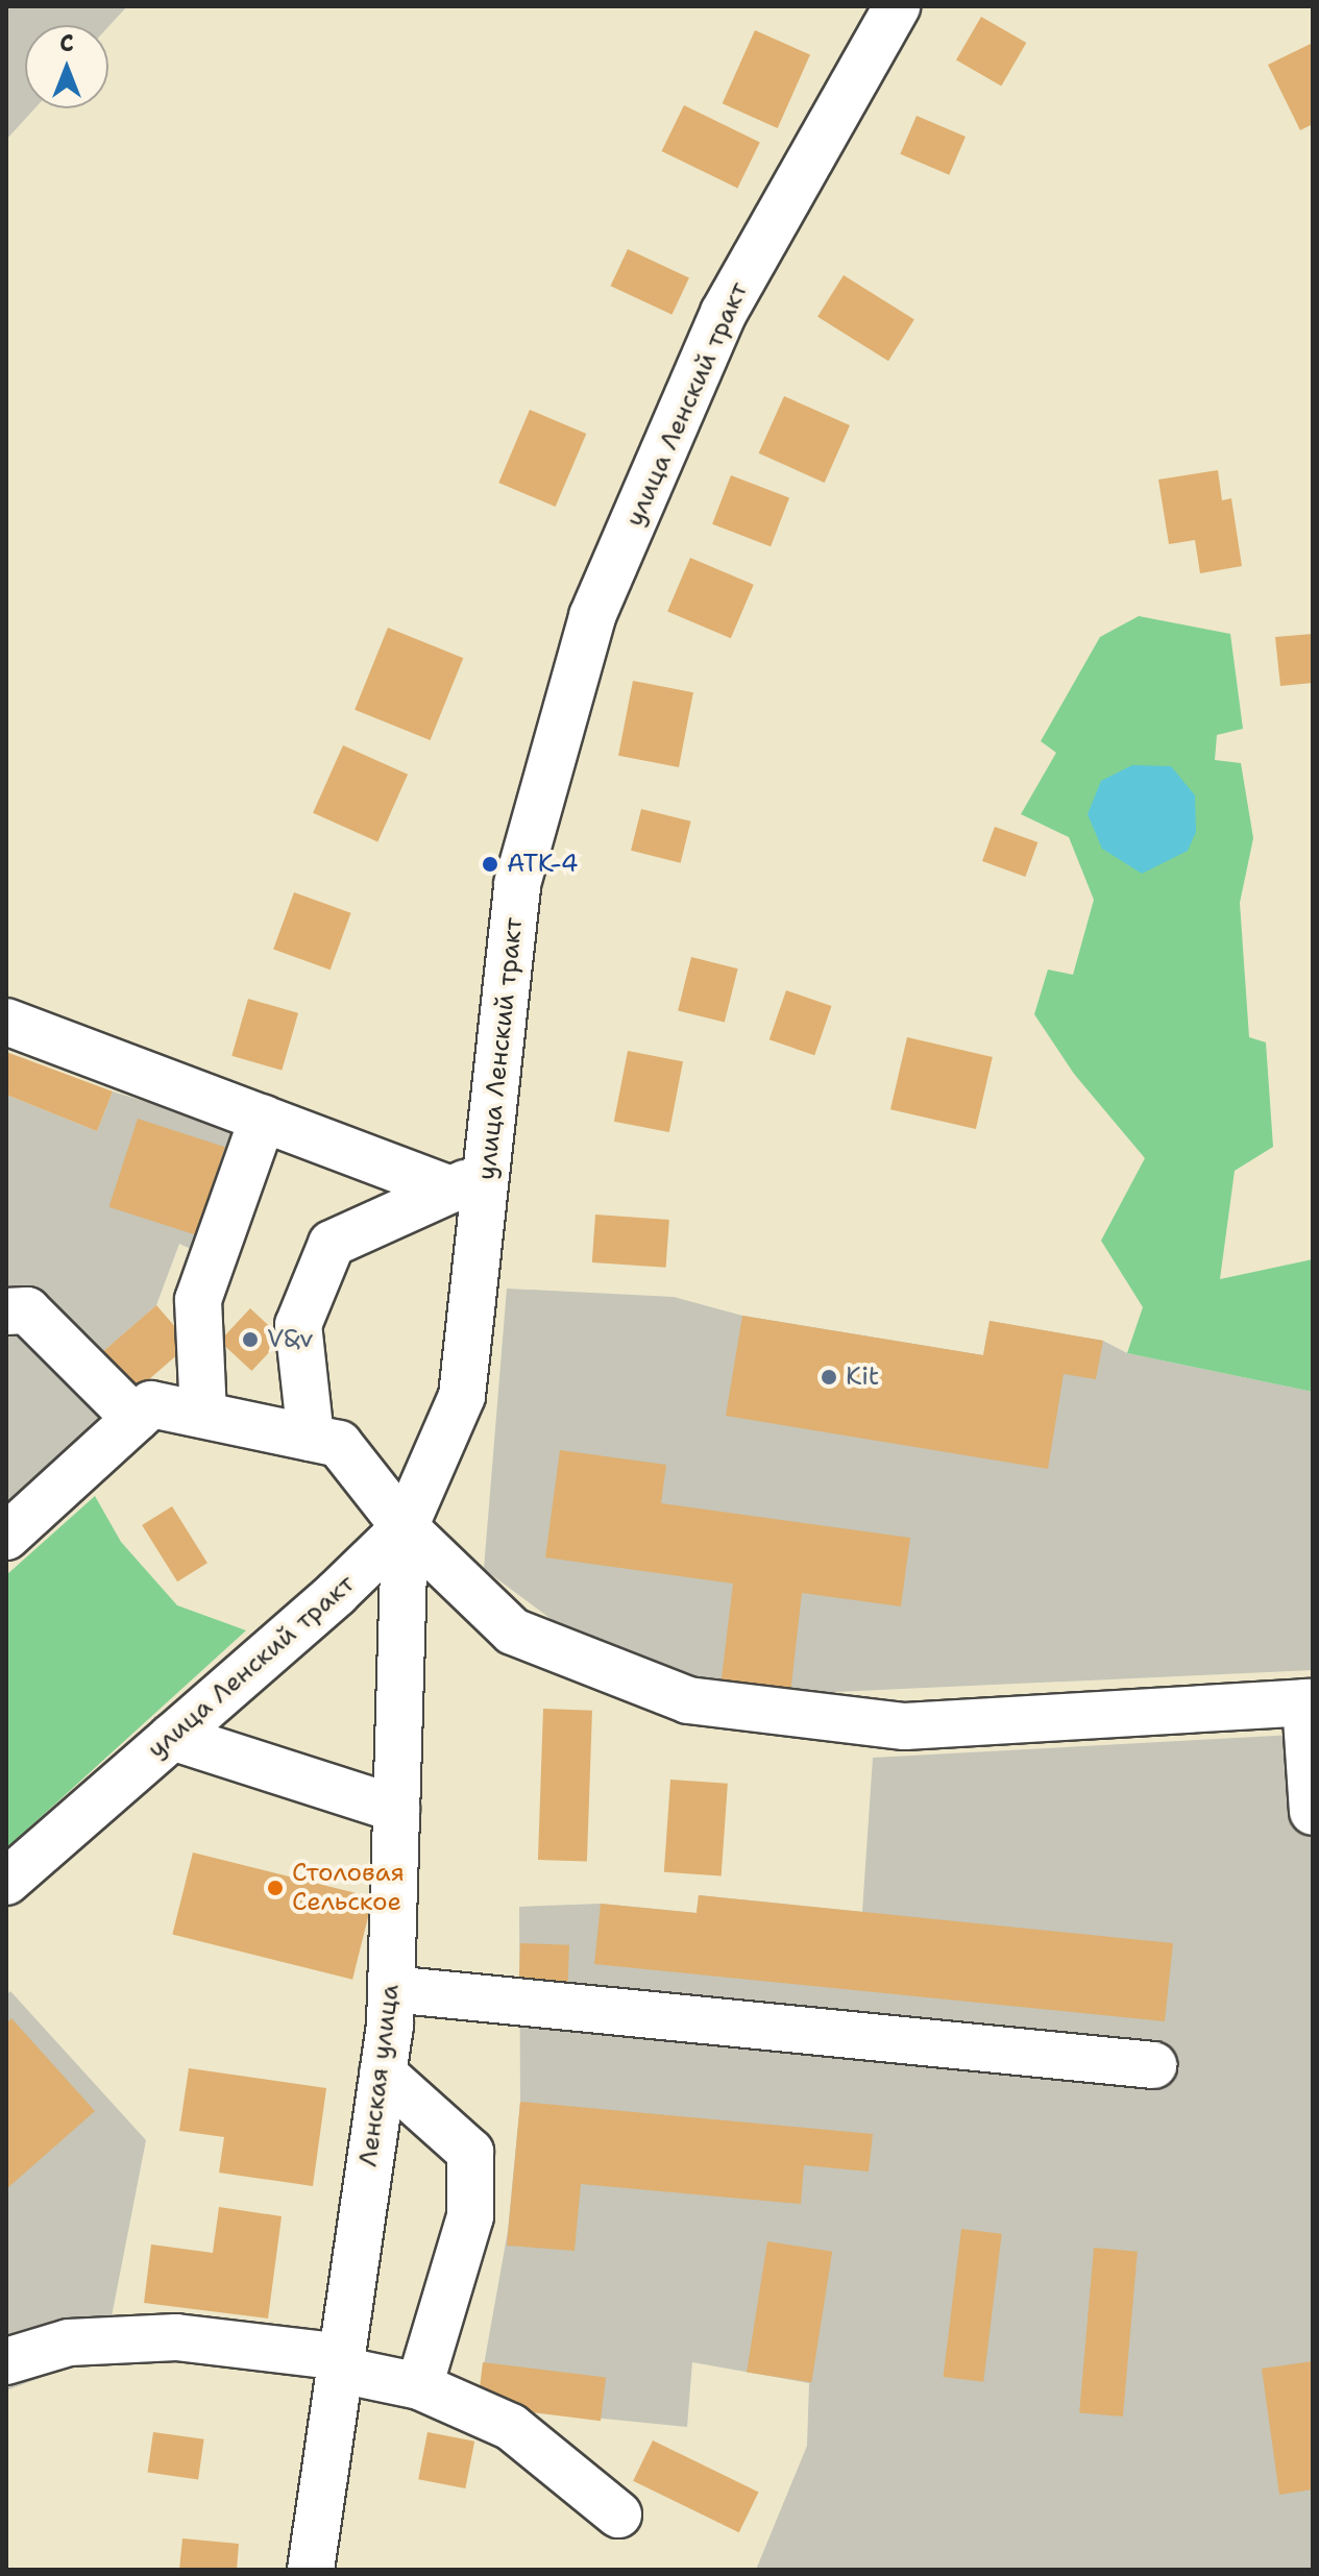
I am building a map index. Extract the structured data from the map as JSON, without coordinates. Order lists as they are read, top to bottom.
{
  "streets": {
    "main road": ["улица Ленский тракт", "Ленская улица"]
  },
  "crossings": [
    ["улица Ленский тракт", "Ленская улица"]
  ],
  "places": [
    "АТК-4",
    "V&v",
    "Kit",
    "Столовая Сельское"
  ],
  "north": "top"
}
